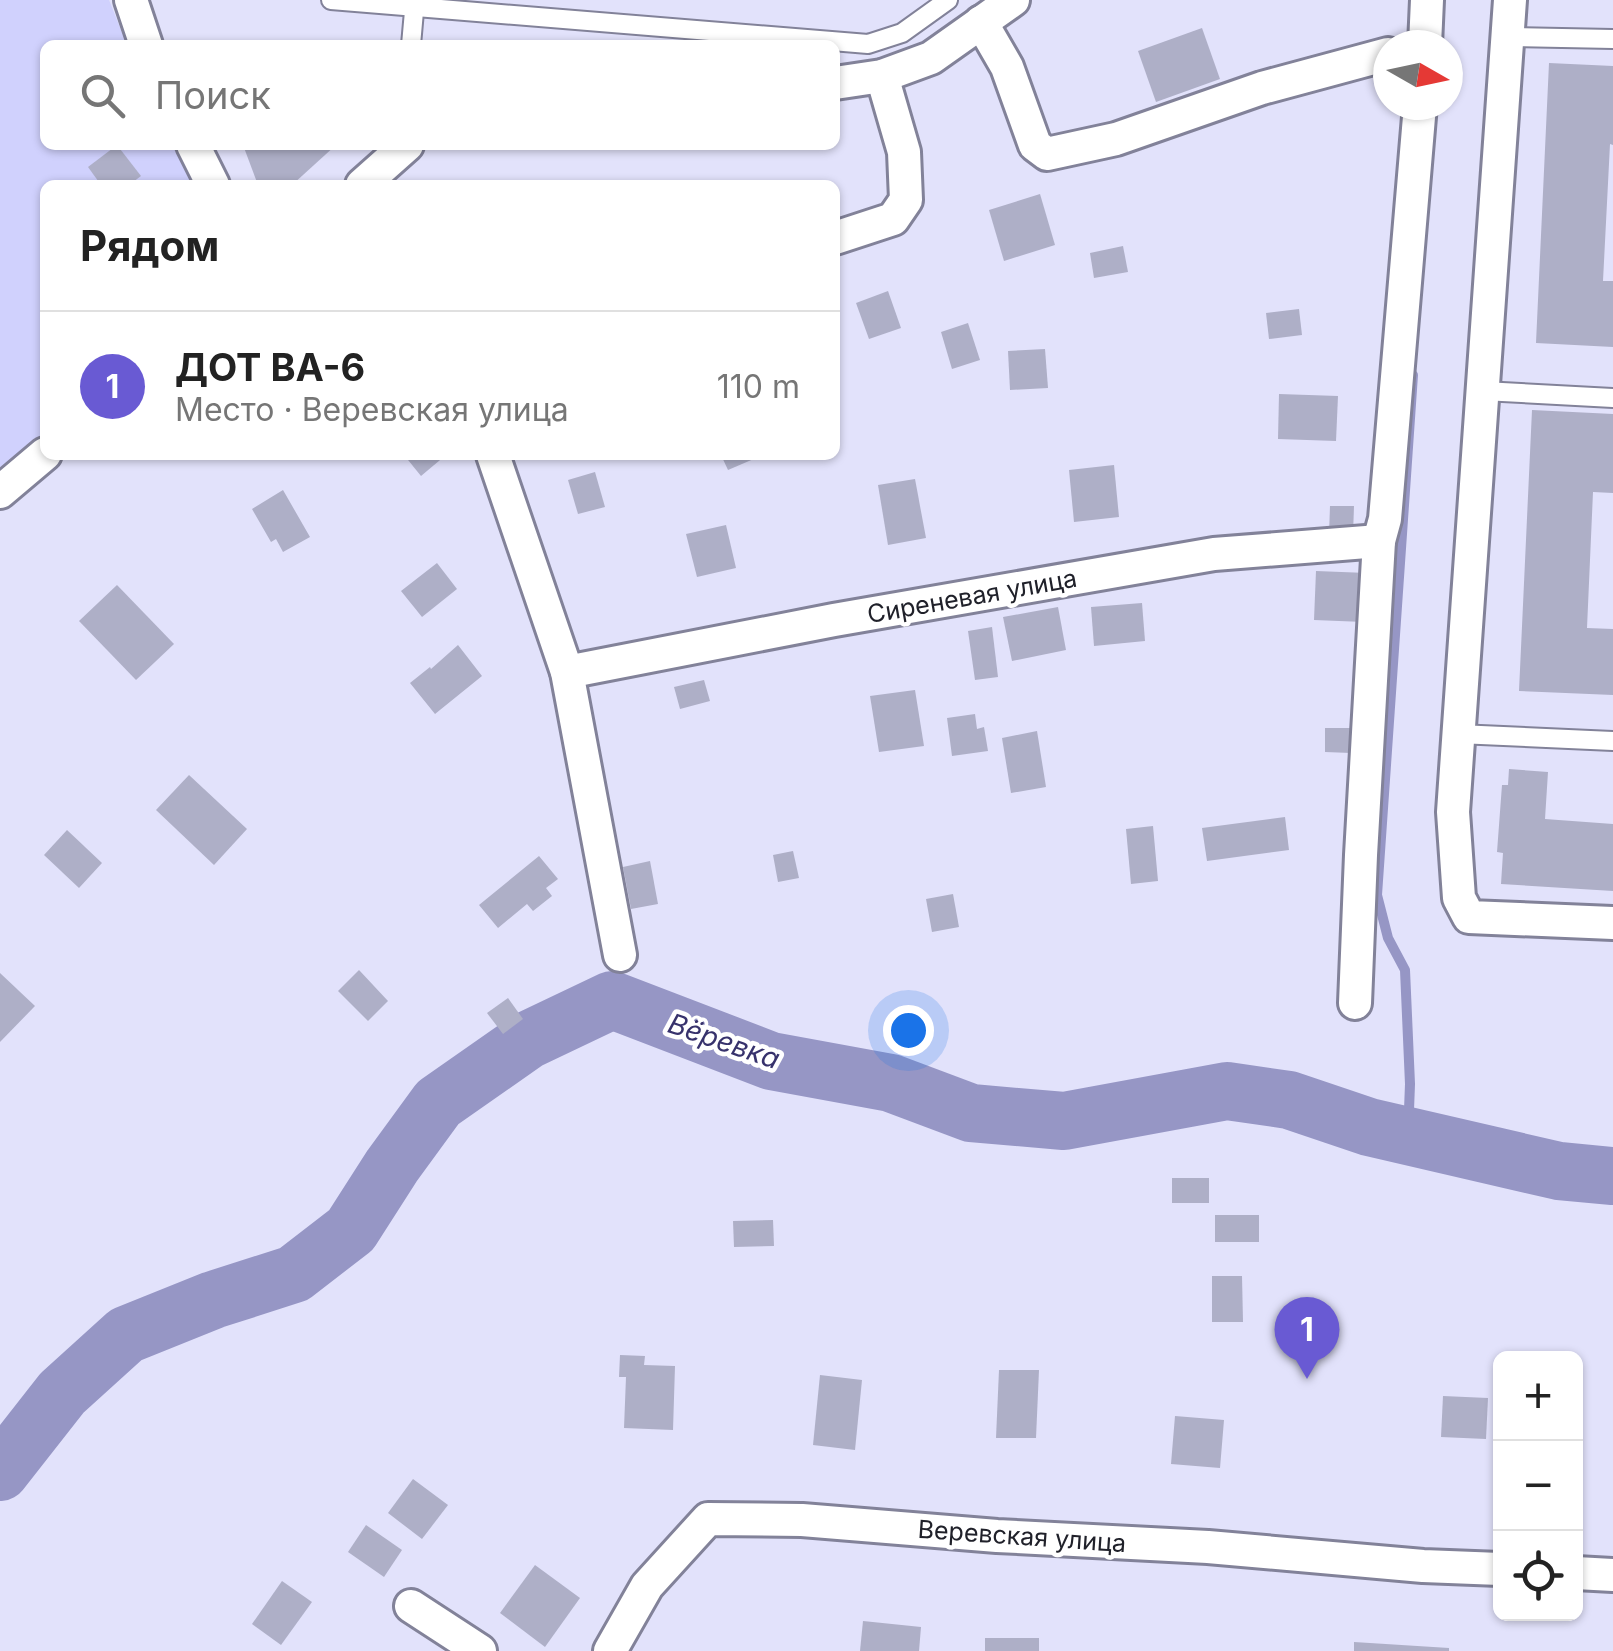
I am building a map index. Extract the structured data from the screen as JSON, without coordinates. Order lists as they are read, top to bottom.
{
  "streets": {
    "street": ["Сиреневая улица", "Веревская улица"]
  },
  "water": ["Вёревка"],
  "north": "right",
  "page": {
    "search": "Поиск",
    "heading": "Рядом",
    "list": [
      {
        "mark": "1",
        "name": "ДОТ ВА-6",
        "note": "Место · Веревская улица",
        "value": "110 m"
      }
    ],
    "pins": "1",
    "map_buttons": ["+", "−"]
  }
}
